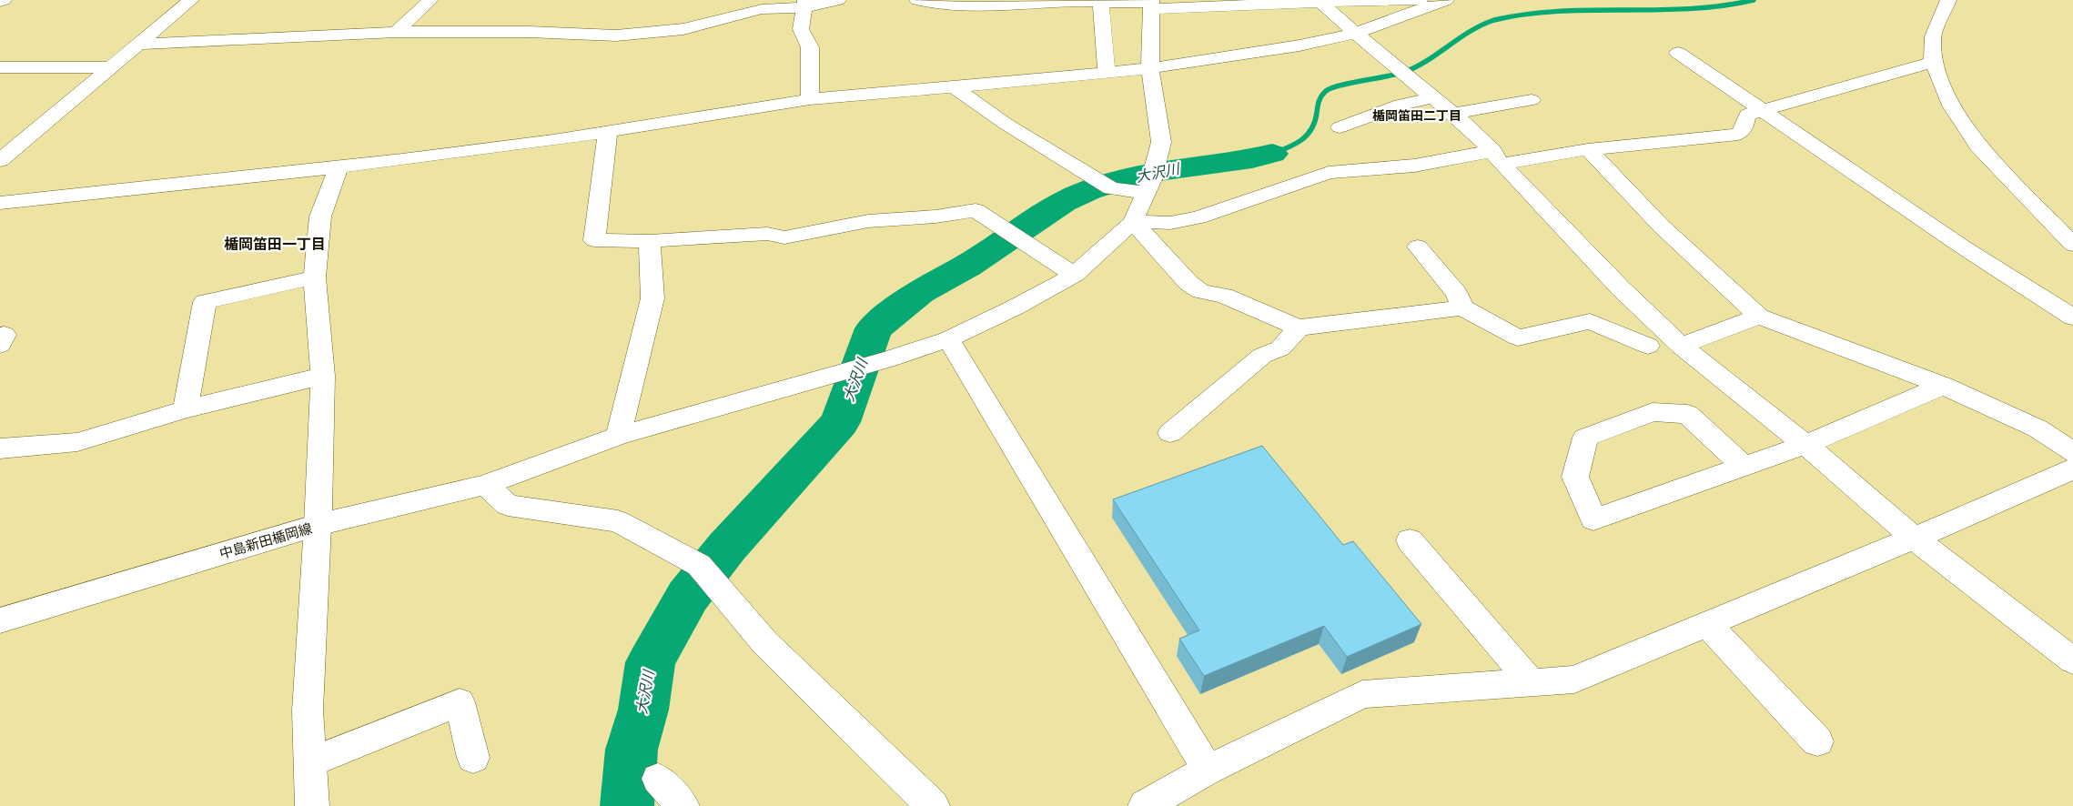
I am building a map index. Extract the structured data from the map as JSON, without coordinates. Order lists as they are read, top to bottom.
{
  "streets": {
    "street": ["中島新田楯岡線"]
  },
  "districts": ["楯岡笛田二丁目", "楯岡笛田一丁目"],
  "water": ["大沢川"]
}
